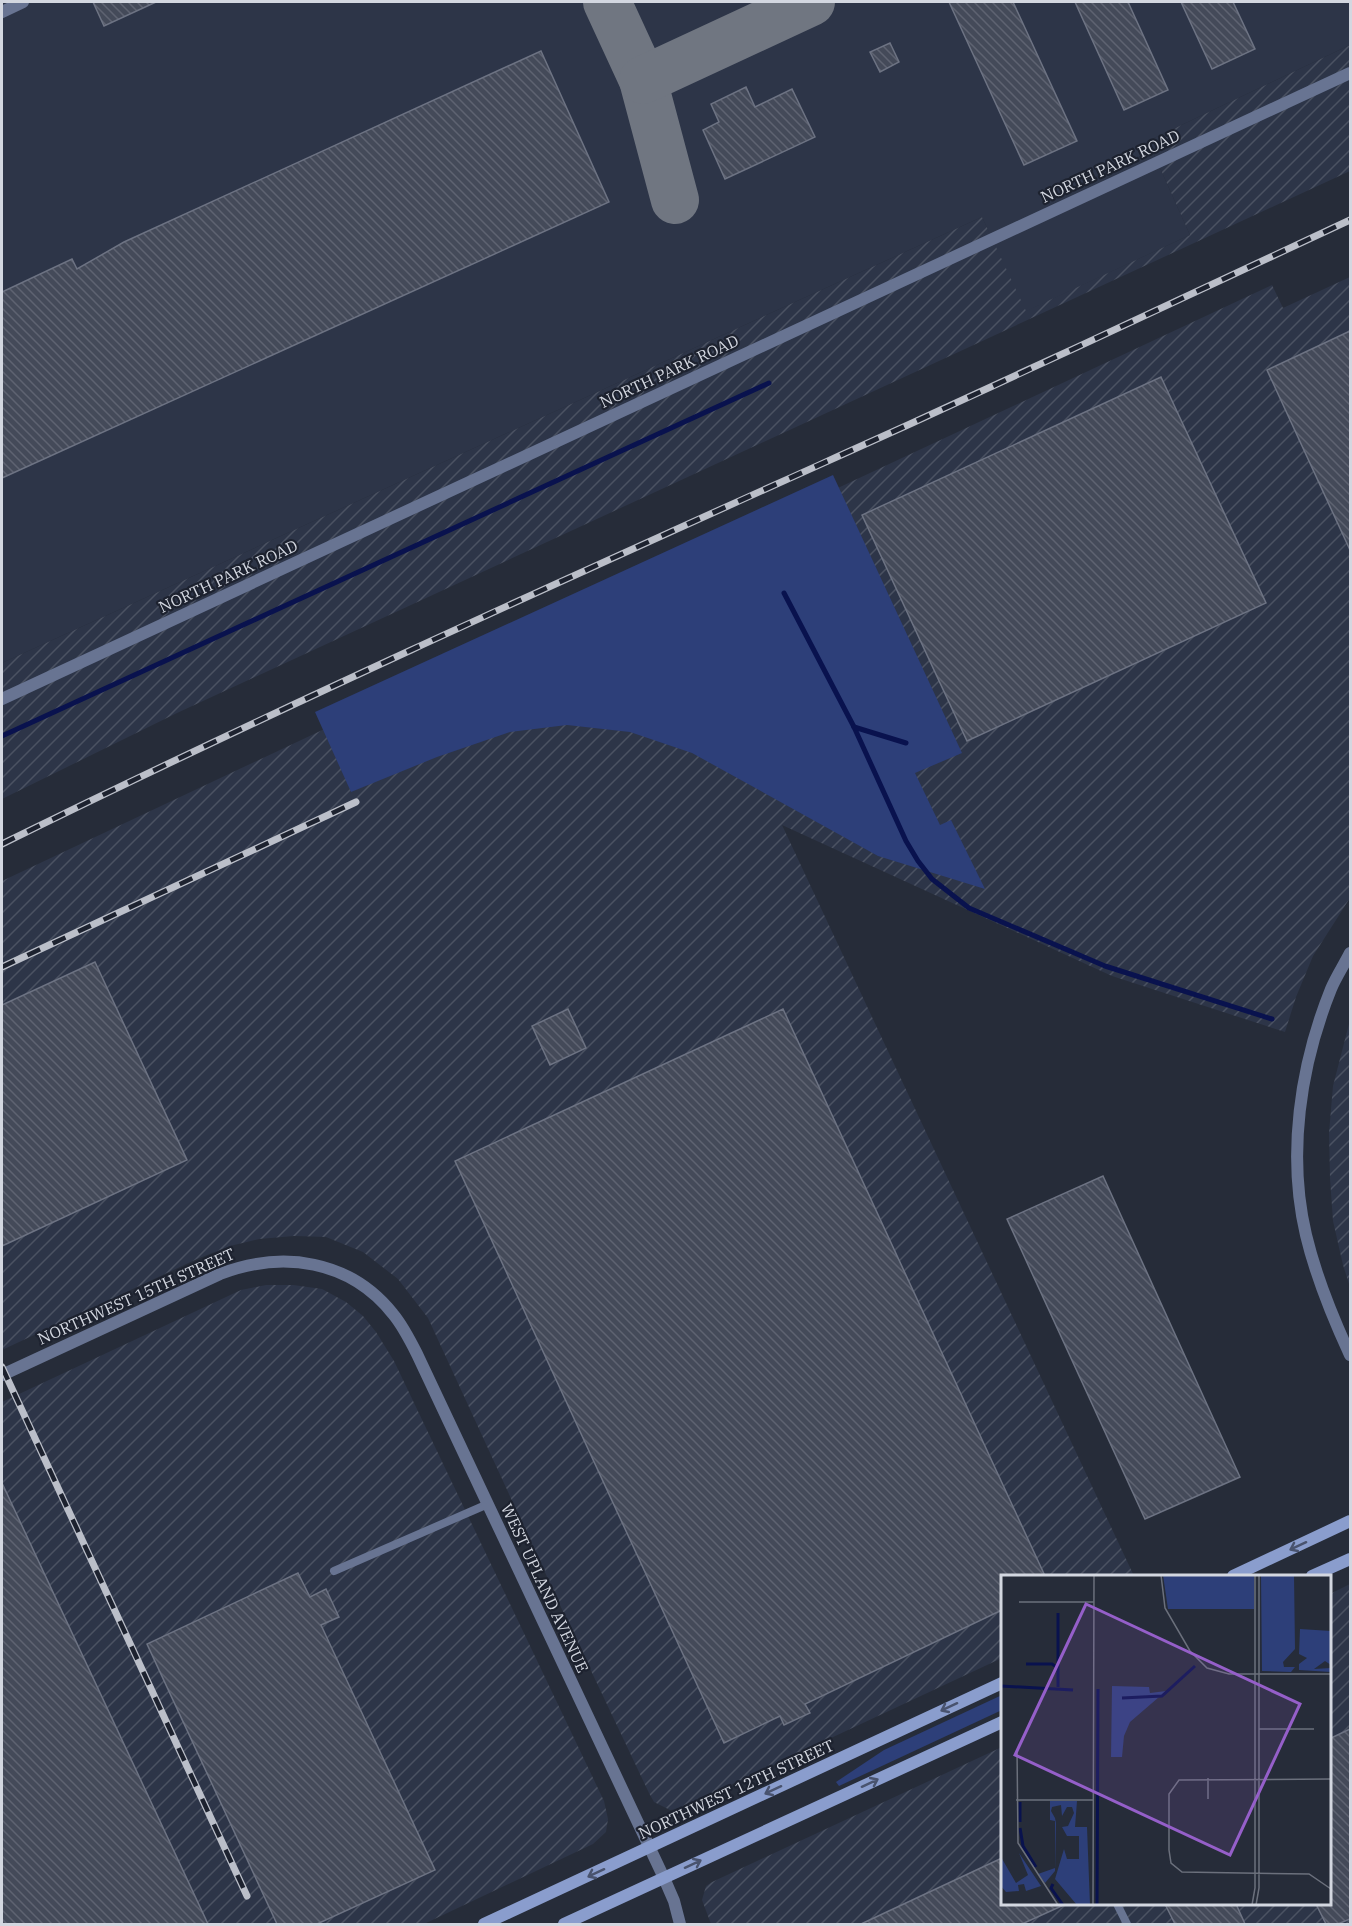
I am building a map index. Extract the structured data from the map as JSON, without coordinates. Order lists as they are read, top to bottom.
{
  "streets": {
    "main road": ["NORTHWEST 12TH STREET"],
    "street": ["NORTH PARK ROAD", "NORTHWEST 15TH STREET", "WEST UPLAND AVENUE"]
  },
  "crossings": [
    ["NORTHWEST 15TH STREET", "WEST UPLAND AVENUE"],
    ["WEST UPLAND AVENUE", "NORTHWEST 12TH STREET"]
  ]
}
